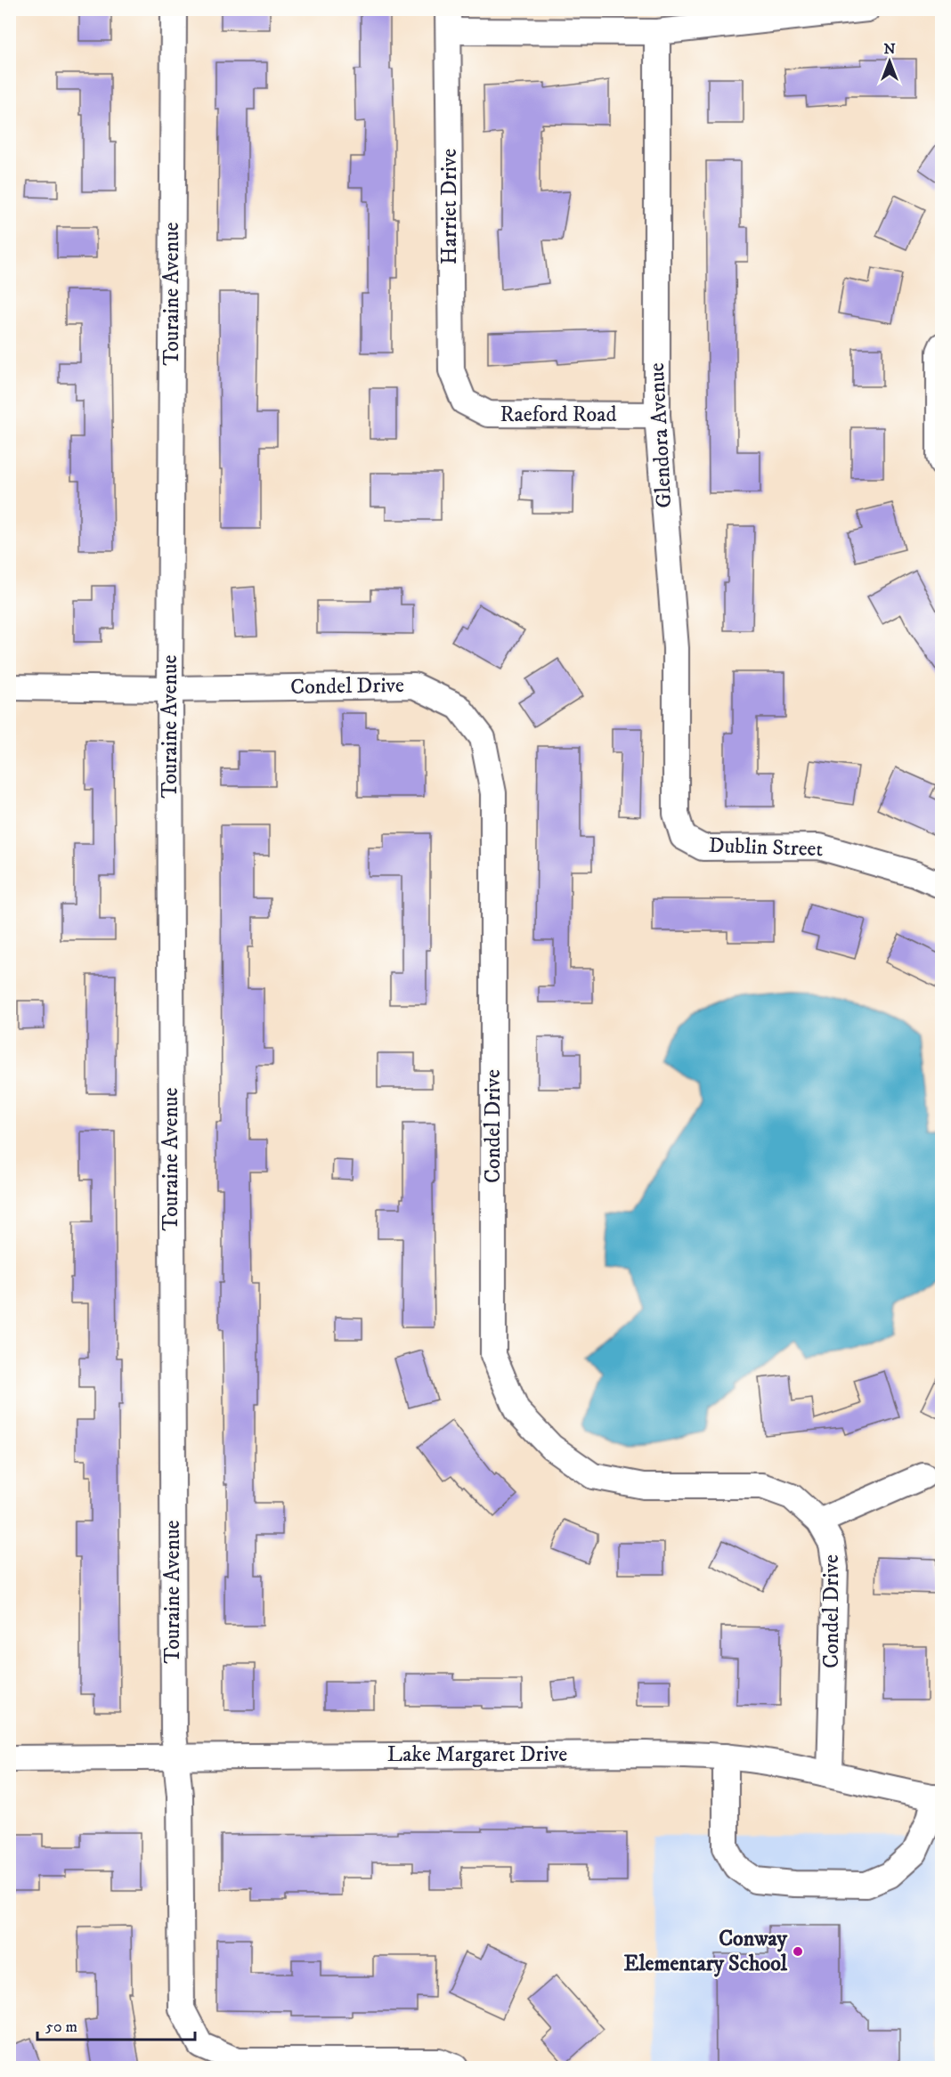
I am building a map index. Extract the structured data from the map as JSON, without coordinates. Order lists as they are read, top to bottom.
{
  "streets": {
    "street": [
      "Harriet Drive",
      "Touraine Avenue",
      "Raeford Road",
      "Glendora Avenue",
      "Condel Drive",
      "Dublin Street",
      "Lake Margaret Drive"
    ]
  },
  "crossings": [
    ["Harriet Drive", "Raeford Road"],
    ["Touraine Avenue", "Condel Drive"],
    ["Touraine Avenue", "Lake Margaret Drive"],
    ["Raeford Road", "Glendora Avenue"],
    ["Glendora Avenue", "Dublin Street"],
    ["Condel Drive", "Lake Margaret Drive"]
  ],
  "places": ["Conway Elementary School"],
  "scale_bar": "50 m",
  "north": "top"
}
